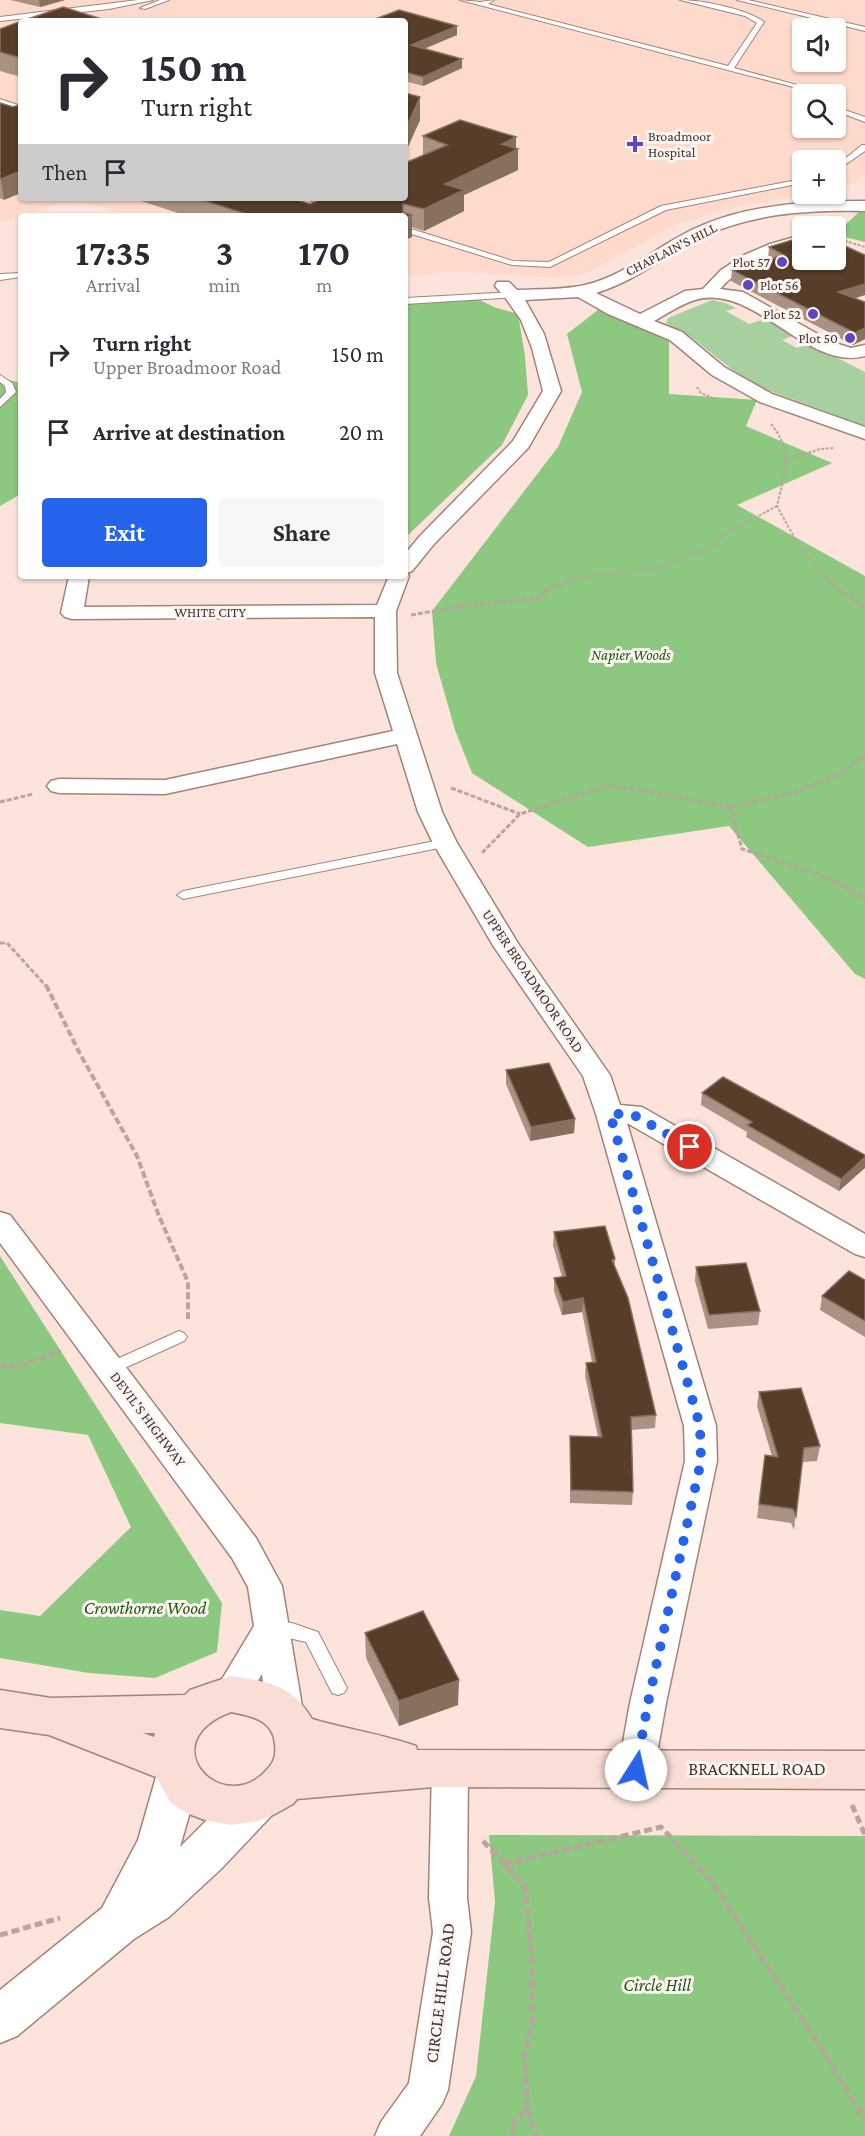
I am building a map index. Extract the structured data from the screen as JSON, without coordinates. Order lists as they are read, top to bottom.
{
  "streets": {
    "main road": ["BRACKNELL ROAD"],
    "street": [
      "CHAPLAIN'S HILL",
      "WHITE CITY",
      "UPPER BROADMOOR ROAD",
      "DEVIL'S HIGHWAY",
      "CIRCLE HILL ROAD"
    ]
  },
  "crossings": [
    ["WHITE CITY", "UPPER BROADMOOR ROAD"],
    ["UPPER BROADMOOR ROAD", "BRACKNELL ROAD"],
    ["DEVIL'S HIGHWAY", "BRACKNELL ROAD"],
    ["BRACKNELL ROAD", "CIRCLE HILL ROAD"]
  ],
  "parks": ["Napier Woods", "Crowthorne Wood", "Circle Hill"],
  "places": {
    "health": ["Broadmoor Hospital"],
    "other": [
      "Plot 57",
      "Plot 56",
      "Plot 52",
      "Plot 50"
    ]
  },
  "page": {
    "map_buttons": ["+", "−"],
    "turn": ["150 m", "Turn right"],
    "then": "Then",
    "eta": [
      "17:35",
      "Arrival",
      "3",
      "min",
      "170",
      "m"
    ],
    "list": [
      {
        "name": "Turn right",
        "note": "Upper Broadmoor Road",
        "value": "150 m"
      },
      {
        "name": "Arrive at destination",
        "value": "20 m"
      }
    ],
    "buttons": ["Exit", "Share"]
  }
}
